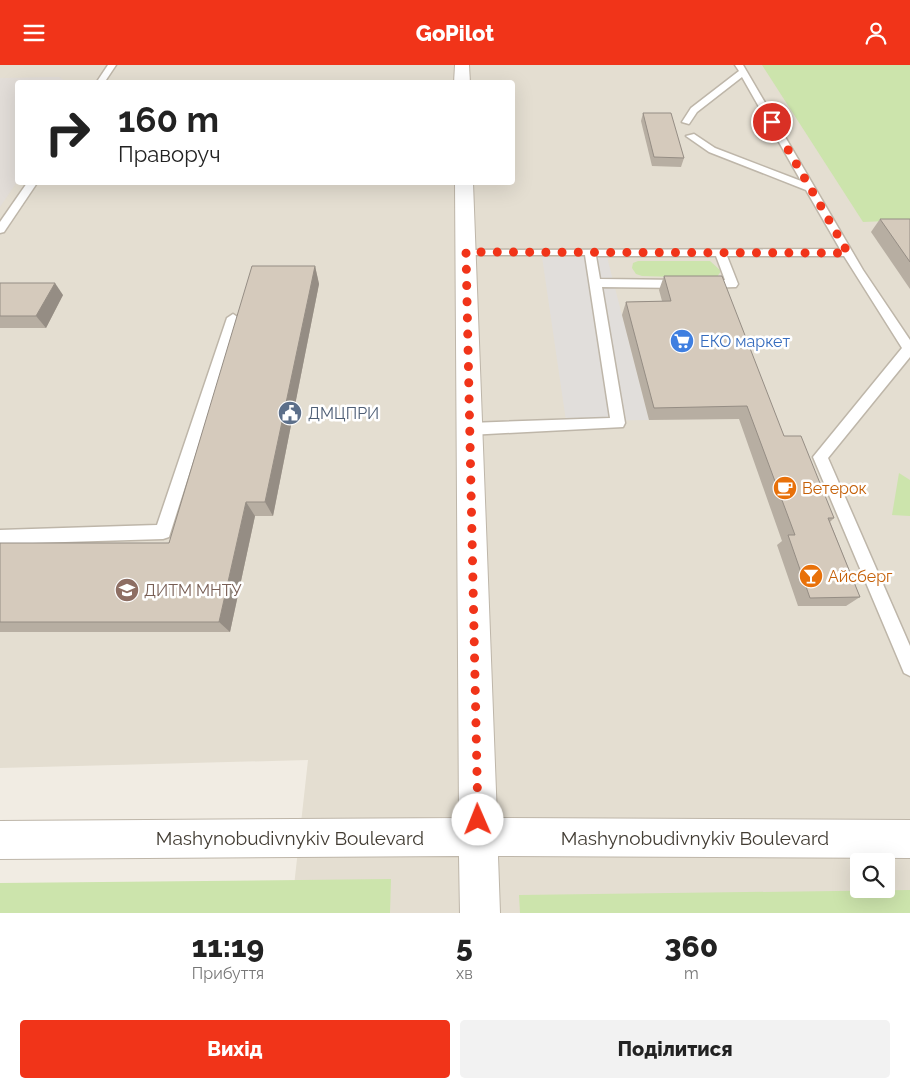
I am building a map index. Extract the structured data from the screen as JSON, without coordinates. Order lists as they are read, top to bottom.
{
  "streets": {
    "street": ["Mashynobudivnykiv Boulevard"]
  },
  "places": {
    "supermarket": ["ЕКО маркет"],
    "public building": ["ДМЦПРИ"],
    "cafe": ["Ветерок"],
    "bar": ["Айсберг"],
    "school or university": ["ДИТМ МНТУ"]
  },
  "page": {
    "header": "GoPilot",
    "turn": ["160 m", "Праворуч"],
    "eta": [
      "11:19",
      "Прибуття",
      "5",
      "хв",
      "360",
      "m"
    ],
    "buttons": ["Вихід", "Поділитися"]
  }
}
